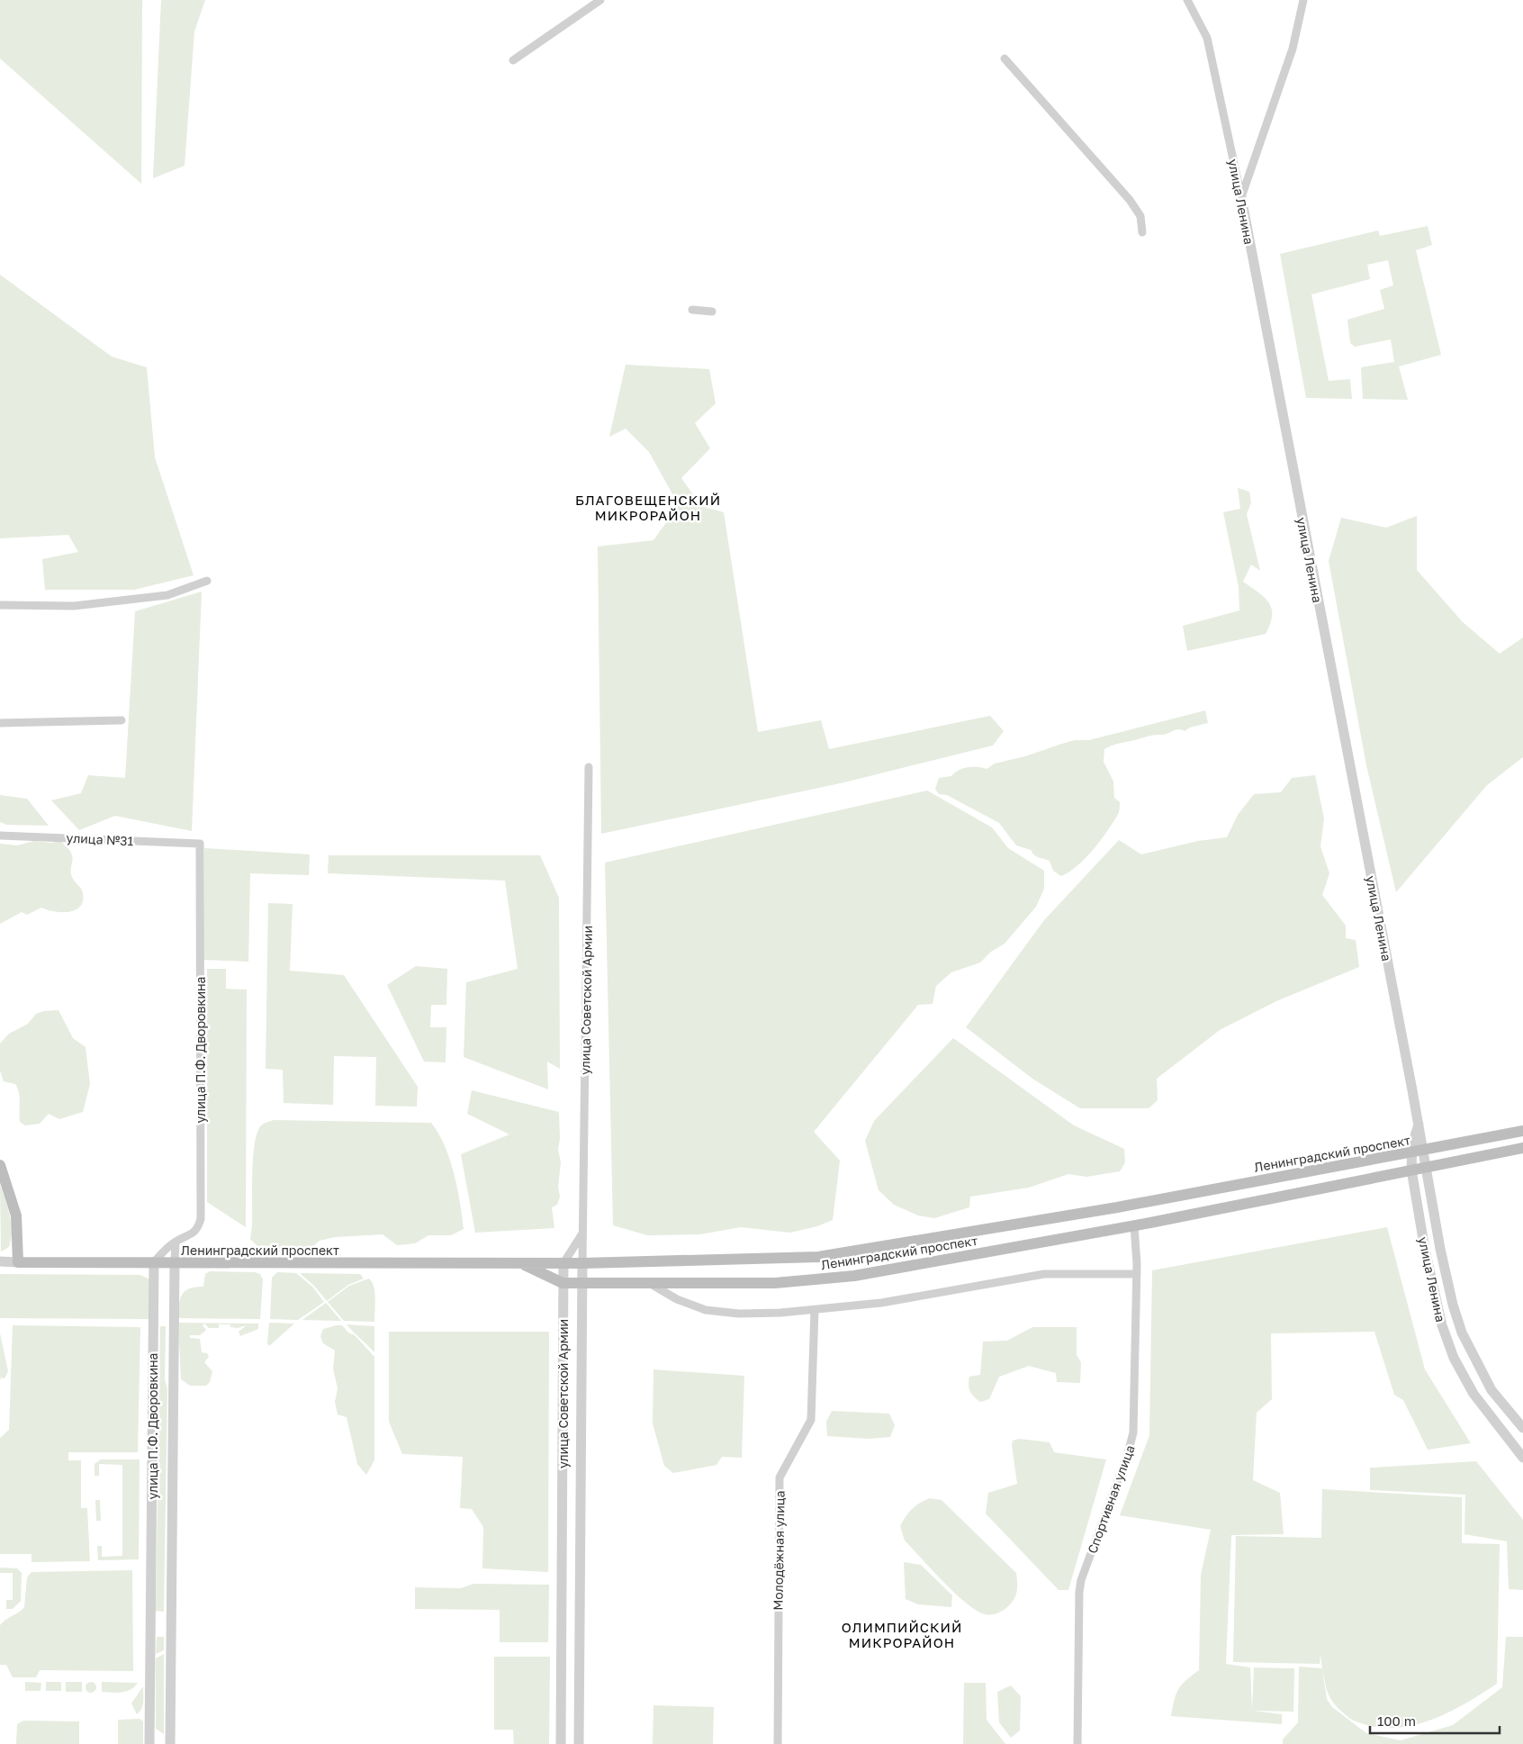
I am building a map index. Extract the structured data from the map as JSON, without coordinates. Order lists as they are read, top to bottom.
{
  "streets": {
    "main road": ["Ленинградский проспект"],
    "street": [
      "улица Ленина",
      "улица №31",
      "улица Советской Армии",
      "улица П.Ф. Дворовкина",
      "Спортивная улица",
      "Молодёжная улица"
    ]
  },
  "crossings": [
    ["улица Ленина", "Ленинградский проспект"],
    ["улица №31", "улица П.Ф. Дворовкина"],
    ["улица Советской Армии", "Ленинградский проспект"],
    ["улица П.Ф. Дворовкина", "Ленинградский проспект"],
    ["Ленинградский проспект", "Спортивная улица"]
  ],
  "districts": ["БЛАГОВЕЩЕНСКИЙ МИКРОРАЙОН", "ОЛИМПИЙСКИЙ МИКРОРАЙОН"],
  "scale_bar": "100 m"
}
